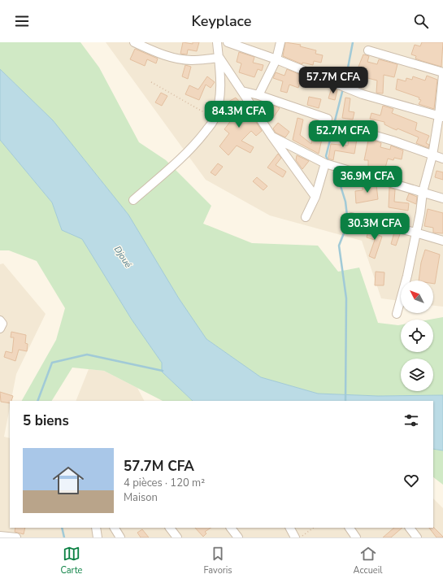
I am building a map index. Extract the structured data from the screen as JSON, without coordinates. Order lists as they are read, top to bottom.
{
  "water": ["Djoué"],
  "north": "top left",
  "page": {
    "header": "Keyplace",
    "price": [
      "57.7M CFA",
      "84.3M CFA",
      "52.7M CFA",
      "36.9M CFA",
      "30.3M CFA"
    ],
    "heading": "5 biens",
    "list": [
      {
        "name": "57.7M CFA",
        "note": "4 pièces · 120 m² · Maison"
      }
    ],
    "tabs": ["Carte", "Favoris", "Accueil"]
  }
}
